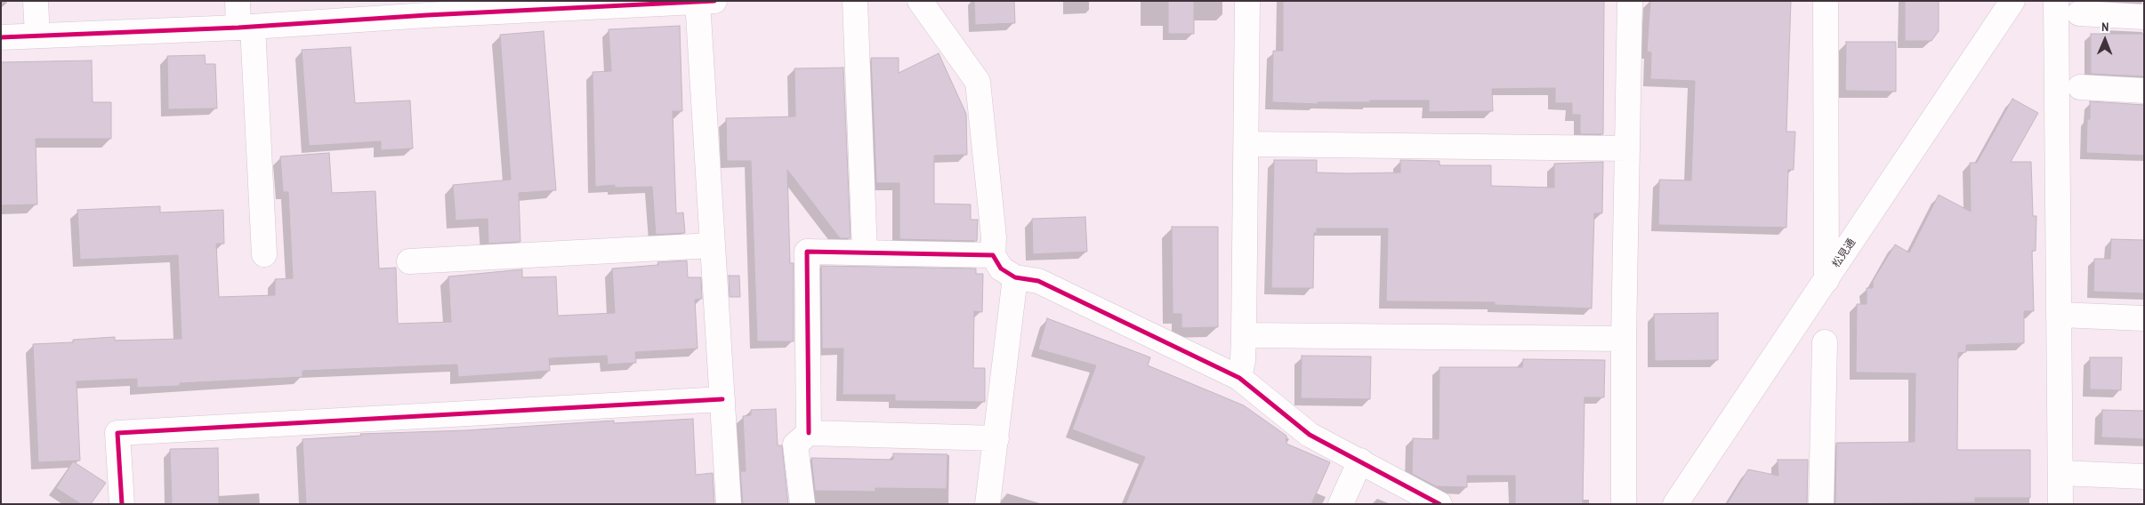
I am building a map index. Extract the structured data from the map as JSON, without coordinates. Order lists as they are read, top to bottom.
{
  "streets": {
    "street": ["松見通"]
  },
  "north": "top"
}
